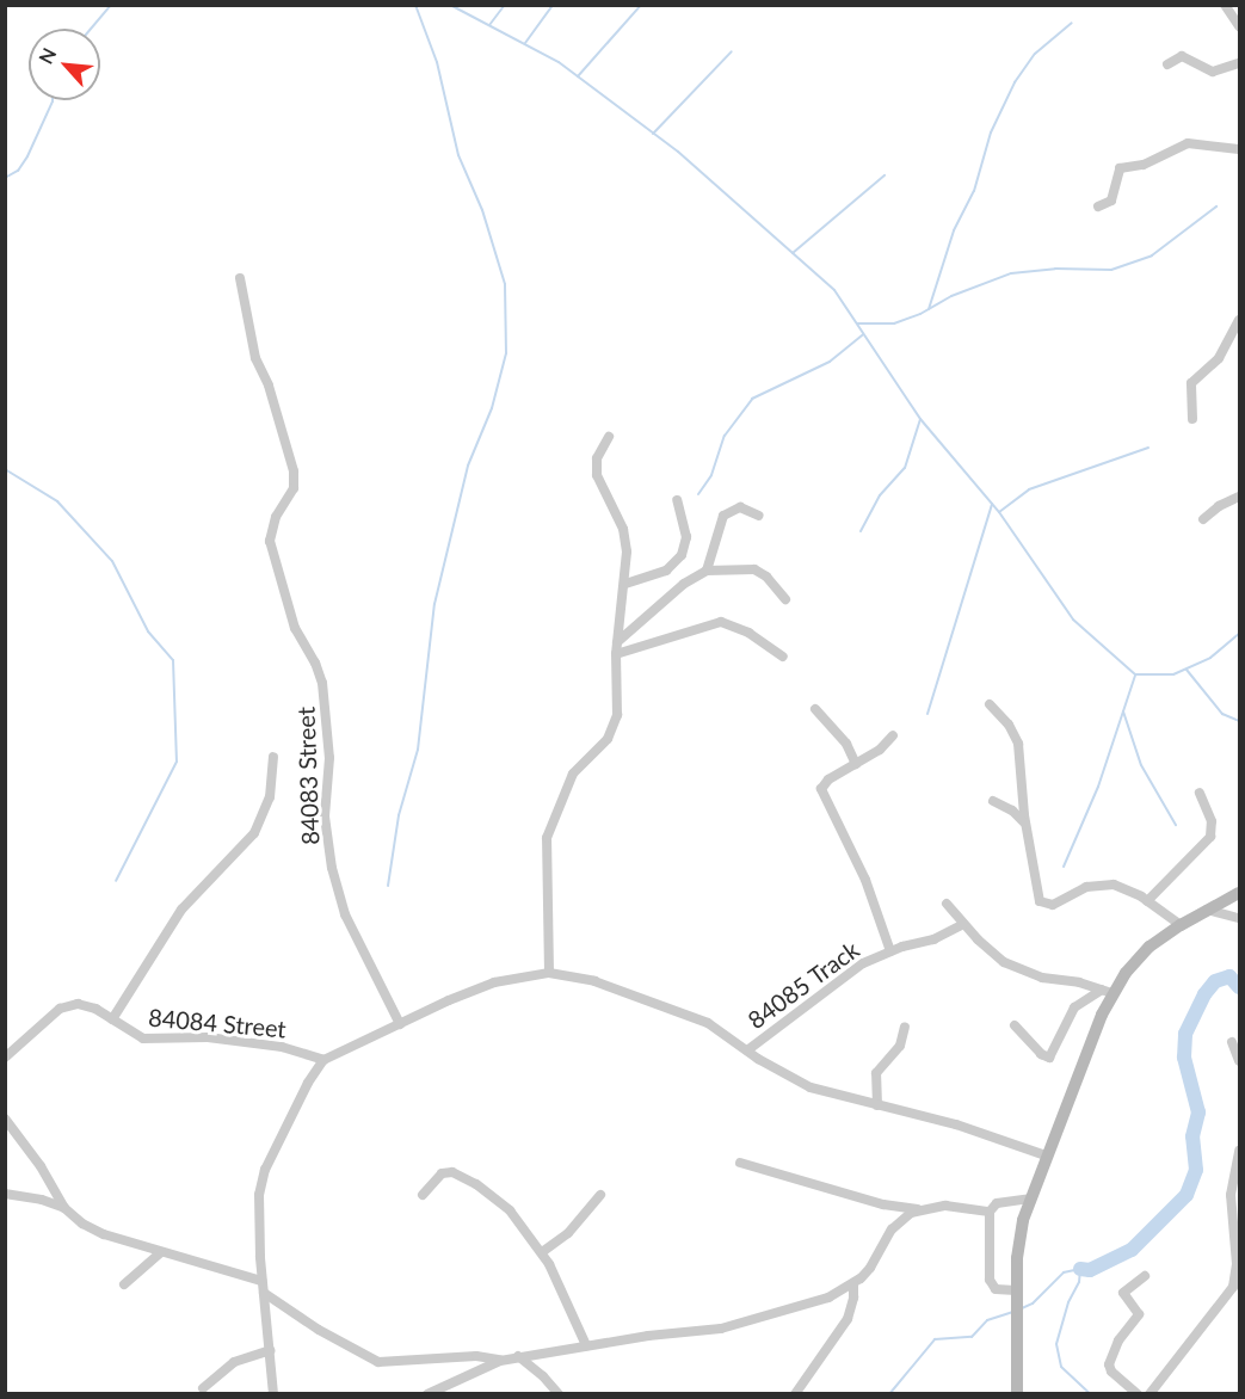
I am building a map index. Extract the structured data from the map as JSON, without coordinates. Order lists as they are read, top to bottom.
{
  "streets": {
    "street": ["84083 Street", "84085 Track", "84084 Street"]
  },
  "north": "top left"
}
